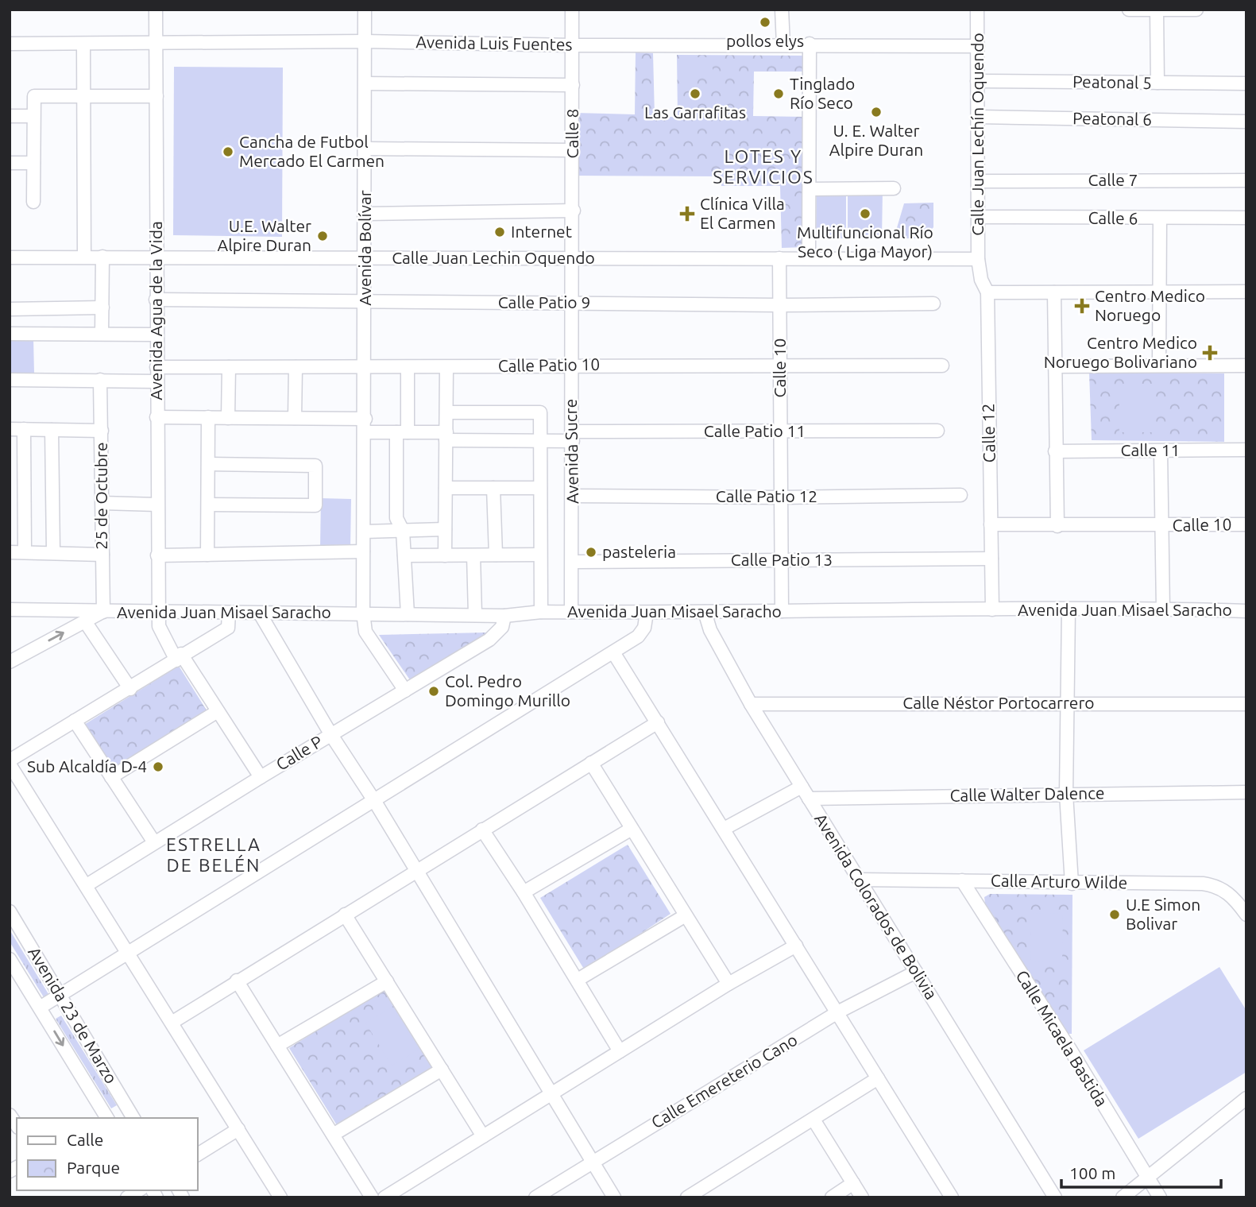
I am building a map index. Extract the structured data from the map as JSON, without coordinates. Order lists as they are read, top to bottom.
{
  "streets": {
    "street": [
      "Avenida Luis Fuentes",
      "Peatonal 5",
      "Peatonal 6",
      "Calle 8",
      "Calle Juan Lechín Oquendo",
      "Calle 7",
      "Calle 6",
      "Avenida Bolívar",
      "Calle Juan Lechin Oquendo",
      "Calle Patio 9",
      "Avenida Agua de la Vida",
      "Calle Patio 10",
      "Calle 10",
      "Calle Patio 11",
      "Calle 12",
      "Calle 11",
      "Avenida Sucre",
      "25 de Octubre",
      "Calle Patio 12",
      "Calle Patio 13",
      "Avenida Juan Misael Saracho",
      "Calle Néstor Portocarrero",
      "Calle P",
      "Calle Walter Dalence",
      "Calle Arturo Wilde",
      "Avenida Colorados de Bolivia",
      "Avenida 23 de Marzo",
      "Calle Micaela Bastida",
      "Calle Emereterio Cano"
    ]
  },
  "crossings": [
    ["Avenida Luis Fuentes", "Calle 8"],
    ["Avenida Luis Fuentes", "Calle Juan Lechín Oquendo"],
    ["Avenida Luis Fuentes", "Avenida Bolívar"],
    ["Avenida Luis Fuentes", "Avenida Agua de la Vida"],
    ["Peatonal 5", "Calle Juan Lechín Oquendo"],
    ["Peatonal 6", "Calle Juan Lechín Oquendo"],
    ["Calle 8", "Calle Juan Lechin Oquendo"],
    ["Calle 8", "Avenida Sucre"],
    ["Calle Juan Lechín Oquendo", "Calle 7"],
    ["Calle Juan Lechín Oquendo", "Calle 6"],
    ["Calle Juan Lechín Oquendo", "Calle Juan Lechin Oquendo"],
    ["Calle Juan Lechín Oquendo", "Calle 12"],
    ["Avenida Bolívar", "Calle Juan Lechin Oquendo"],
    ["Avenida Bolívar", "Calle Patio 9"],
    ["Avenida Bolívar", "Calle Patio 10"],
    ["Calle Juan Lechin Oquendo", "Avenida Agua de la Vida"],
    ["Calle Juan Lechin Oquendo", "Calle 10"],
    ["Calle Juan Lechin Oquendo", "Calle 12"],
    ["Calle Juan Lechin Oquendo", "Avenida Sucre"],
    ["Calle Patio 9", "Avenida Agua de la Vida"],
    ["Calle Patio 9", "Calle 10"],
    ["Calle Patio 9", "Avenida Sucre"],
    ["Avenida Agua de la Vida", "Calle Patio 10"],
    ["Avenida Agua de la Vida", "Avenida Juan Misael Saracho"],
    ["Avenida Agua de la Vida", "Calle P"],
    ["Calle Patio 10", "Calle 10"],
    ["Calle Patio 10", "Avenida Sucre"],
    ["Calle 10", "Calle Patio 11"],
    ["Calle 10", "Calle 12"],
    ["Calle 10", "Calle Patio 12"],
    ["Calle 10", "Calle Patio 13"],
    ["Calle 10", "Avenida Juan Misael Saracho"],
    ["Calle Patio 11", "Avenida Sucre"],
    ["Calle 12", "Calle Patio 13"],
    ["Calle 12", "Avenida Juan Misael Saracho"],
    ["Avenida Sucre", "Calle Patio 12"],
    ["Avenida Sucre", "Calle Patio 13"],
    ["Avenida Sucre", "Avenida Juan Misael Saracho"],
    ["25 de Octubre", "Avenida Juan Misael Saracho"],
    ["Avenida Juan Misael Saracho", "Calle P"],
    ["Avenida Juan Misael Saracho", "Avenida Colorados de Bolivia"],
    ["Calle Néstor Portocarrero", "Avenida Colorados de Bolivia"],
    ["Calle Walter Dalence", "Avenida Colorados de Bolivia"],
    ["Calle Arturo Wilde", "Avenida Colorados de Bolivia"],
    ["Calle Arturo Wilde", "Calle Micaela Bastida"],
    ["Avenida Colorados de Bolivia", "Calle Emereterio Cano"]
  ],
  "districts": ["LOTES Y SERVICIOS", "ESTRELLA DE BELÉN"],
  "places": {
    "other": [
      "pollos elys",
      "Las Garrafitas",
      "Tinglado Río Seco",
      "U. E. Walter Alpire Duran",
      "Cancha de Futbol Mercado El Carmen",
      "Multifuncional Río Seco ( Liga Mayor)",
      "Internet",
      "U.E. Walter Alpire Duran",
      "pasteleria",
      "Col. Pedro Domingo Murillo",
      "Sub Alcaldía D-4",
      "U.E Simon Bolivar"
    ],
    "health": ["Clínica Villa El Carmen", "Centro Medico Noruego", "Centro Medico Noruego Bolivariano"]
  },
  "legend": ["Calle", "Parque"],
  "scale_bar": "100 m"
}
